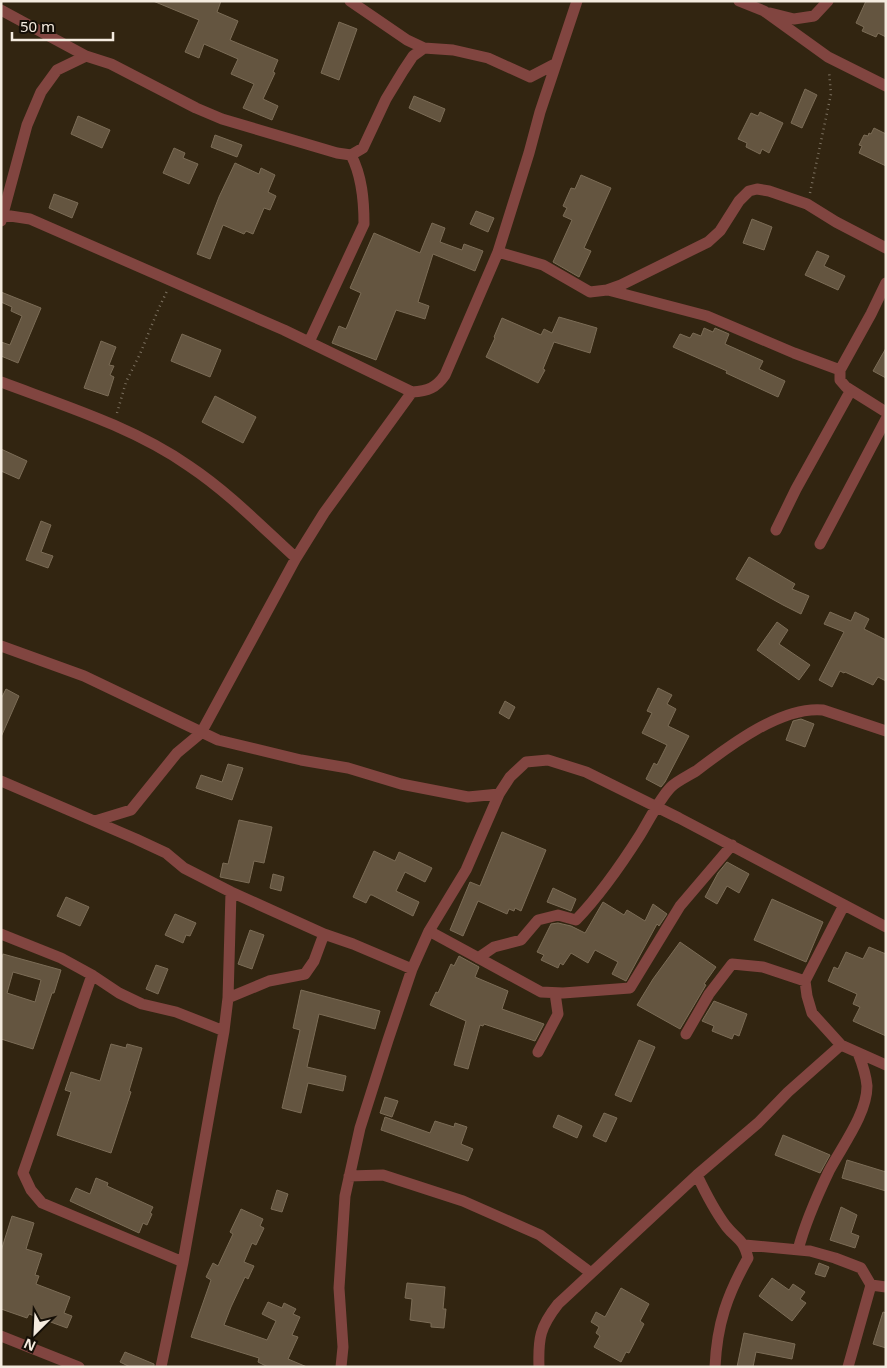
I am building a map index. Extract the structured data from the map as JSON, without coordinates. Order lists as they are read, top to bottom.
{
  "scale_bar": "50 m",
  "north": "bottom left"
}
